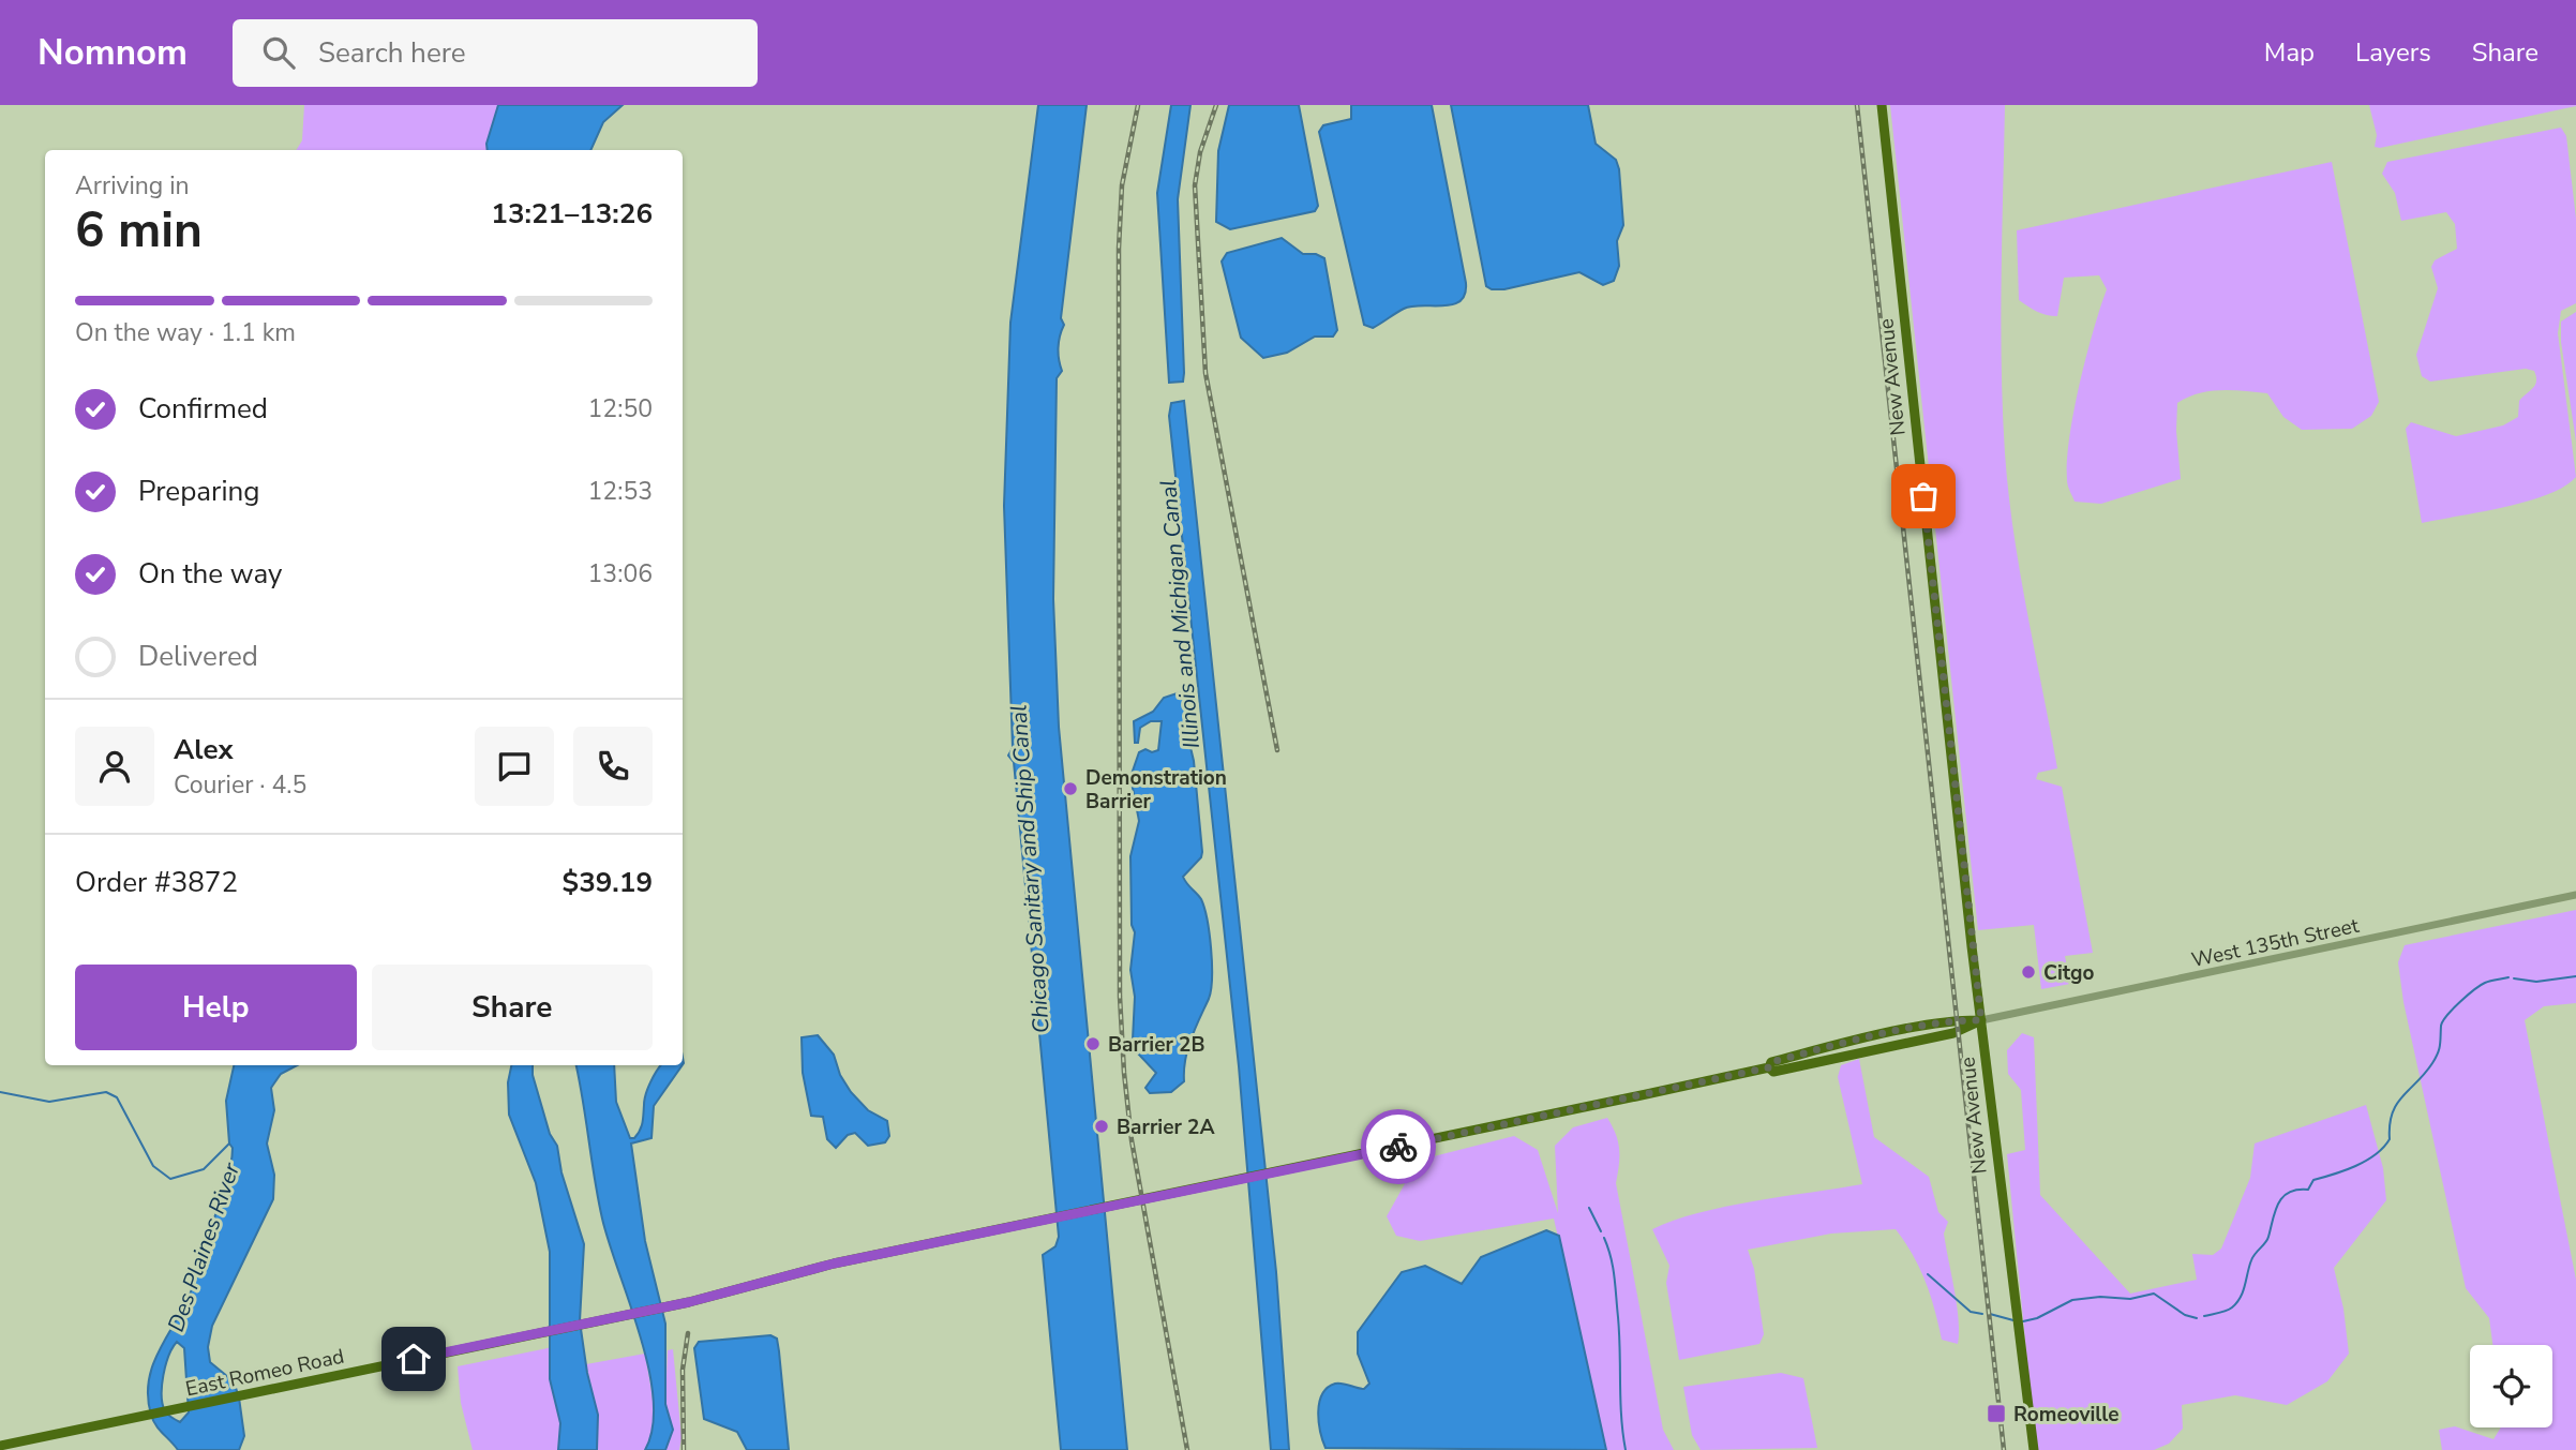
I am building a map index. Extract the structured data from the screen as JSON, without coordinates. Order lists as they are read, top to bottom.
{
  "streets": {
    "main road": ["New Avenue", "East Romeo Road"],
    "street": ["West 135th Street"]
  },
  "crossings": [
    ["New Avenue", "West 135th Street"],
    ["New Avenue", "East Romeo Road"],
    ["West 135th Street", "East Romeo Road"]
  ],
  "water": ["Illinois and Michigan Canal", "Chicago Sanitary and Ship Canal", "Des Plaines River"],
  "places": {
    "other": [
      "Demonstration Barrier",
      "Citgo",
      "Barrier 2B",
      "Barrier 2A"
    ],
    "transit": ["Romeoville"]
  },
  "page": {
    "header": "Nomnom",
    "search": "Search here",
    "nav": ["Map", "Layers", "Share"],
    "heading": ["6 min", "Arriving in", "13:21–13:26"],
    "panel": [
      "Alex",
      "Courier · 4.5",
      "Order #3872",
      "$39.19"
    ],
    "bar": "On the way · 1.1 km",
    "list": [
      ["Confirmed", "12:50"],
      ["Preparing", "12:53"],
      ["On the way", "13:06"],
      "Delivered"
    ],
    "buttons": ["Help", "Share"]
  }
}
